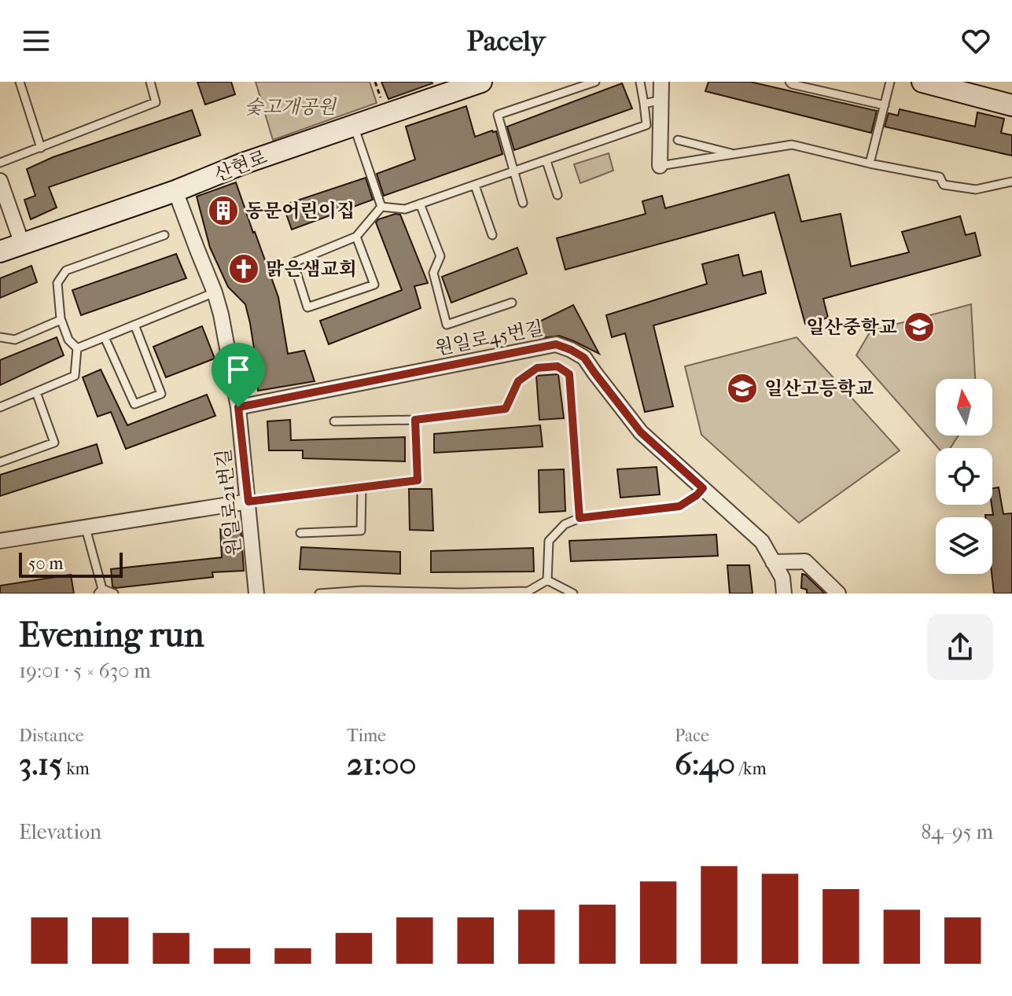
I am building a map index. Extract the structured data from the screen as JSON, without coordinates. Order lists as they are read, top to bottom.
{
  "streets": {
    "main road": ["산현로"],
    "street": ["원일로45번길", "원일로21번길"]
  },
  "crossings": [
    ["산현로", "원일로21번길"],
    ["원일로45번길", "원일로21번길"]
  ],
  "parks": ["숯고개공원"],
  "places": {
    "building": ["동문어린이집"],
    "church": ["맑은샘교회"],
    "school or university": ["일산중학교", "일산고등학교"]
  },
  "scale_bar": "50 m",
  "north": "top",
  "page": {
    "header": "Pacely",
    "scale": "50 m",
    "heading": ["Evening run", "19:01 · 5 × 630 m"],
    "stats": [
      ["Distance", "3.15 km"],
      ["Time", "21:00"],
      ["Pace", "6:40 /km"]
    ],
    "chart": ["Elevation", "84–95 m"]
  }
}
